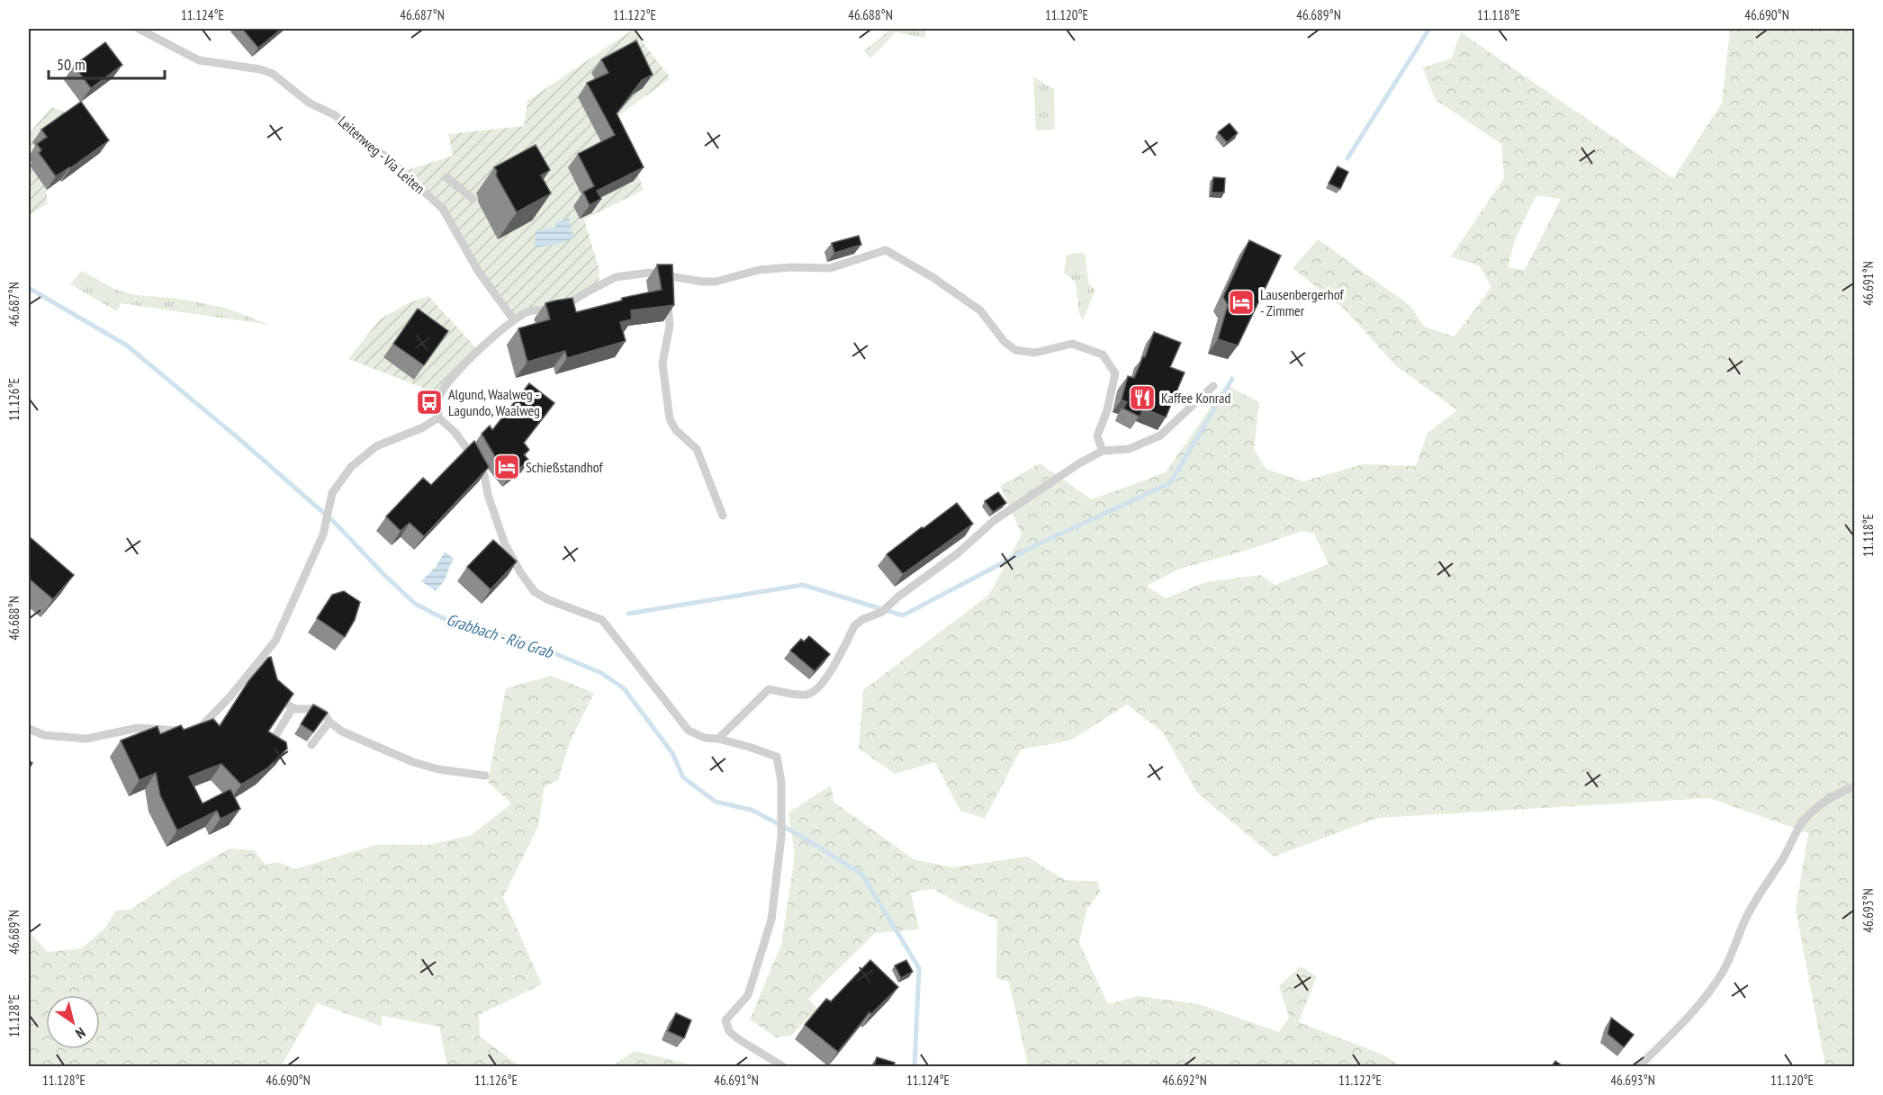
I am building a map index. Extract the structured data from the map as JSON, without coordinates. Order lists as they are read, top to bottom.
{
  "streets": {
    "lane": ["Leitenweg - Via Leiten"]
  },
  "water": ["Grabbach - Rio Grab"],
  "places": {
    "hotel": ["Lausenbergerhof - Zimmer", "Schießstandhof"],
    "restaurant": ["Kaffee Konrad"],
    "bus stop": ["Algund, Waalweg - Lagundo, Waalweg"]
  },
  "scale_bar": "50 m",
  "north": "bottom right",
  "coordinates": [
    "11.124°E",
    "46.687°N",
    "11.122°E",
    "46.688°N",
    "11.120°E",
    "46.689°N",
    "11.118°E",
    "46.690°N",
    "46.691°N",
    "11.126°E",
    "46.693°N",
    "11.128°E",
    "46.692°N"
  ]
}
